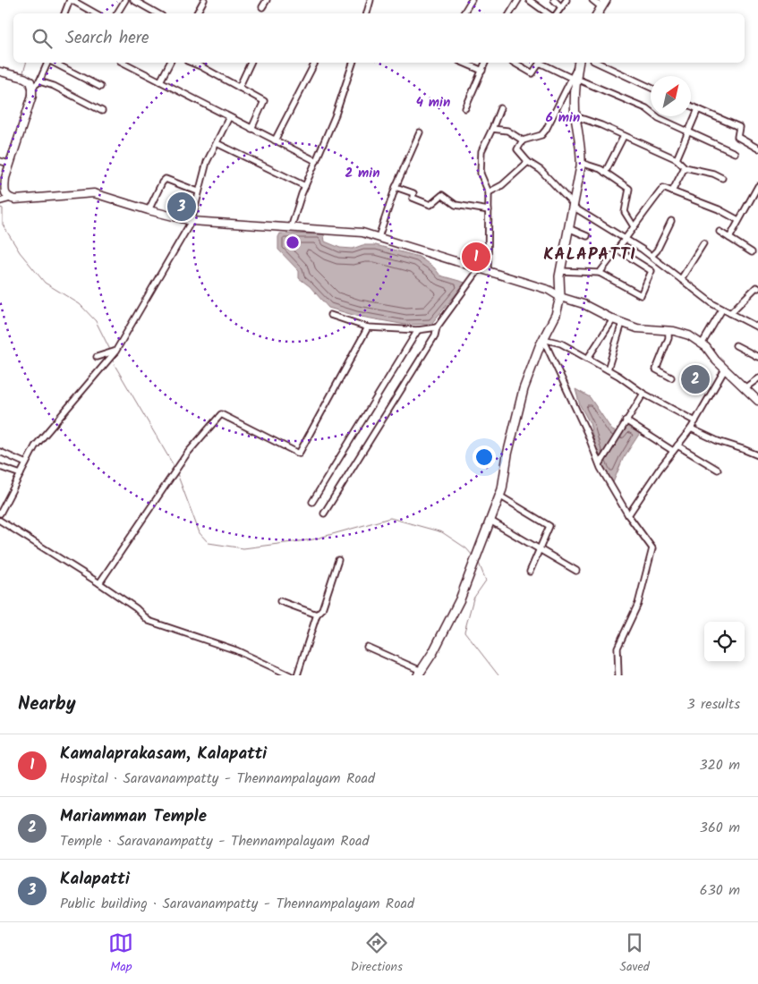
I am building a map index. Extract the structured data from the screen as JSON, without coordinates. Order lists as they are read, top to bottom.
{
  "districts": ["KALAPATTI"],
  "north": "top right",
  "page": {
    "search": "Search here",
    "pins": ["3", "1", "2"],
    "heading": ["Nearby", "3 results"],
    "list": [
      {
        "mark": "1",
        "name": "Kamalaprakasam, Kalapatti",
        "note": "Hospital · Saravanampatty - Thennampalayam Road",
        "value": "320 m"
      },
      {
        "mark": "2",
        "name": "Mariamman Temple",
        "note": "Temple · Saravanampatty - Thennampalayam Road",
        "value": "360 m"
      },
      {
        "mark": "3",
        "name": "Kalapatti",
        "note": "Public building · Saravanampatty - Thennampalayam Road",
        "value": "630 m"
      }
    ],
    "nav": ["Map", "Directions", "Saved"]
  },
  "rings": ["4 min", "6 min", "2 min"]
}
